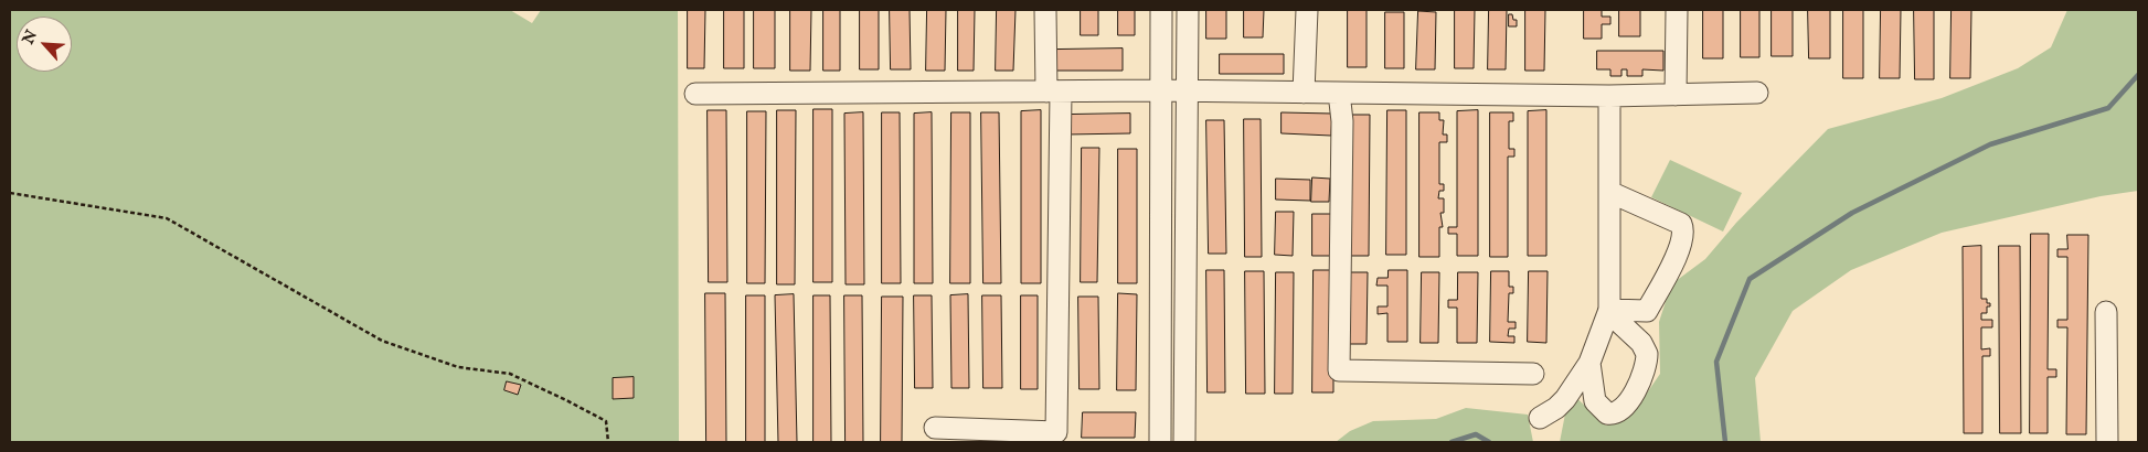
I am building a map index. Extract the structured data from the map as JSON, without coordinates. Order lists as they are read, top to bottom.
{
  "north": "top left"
}
